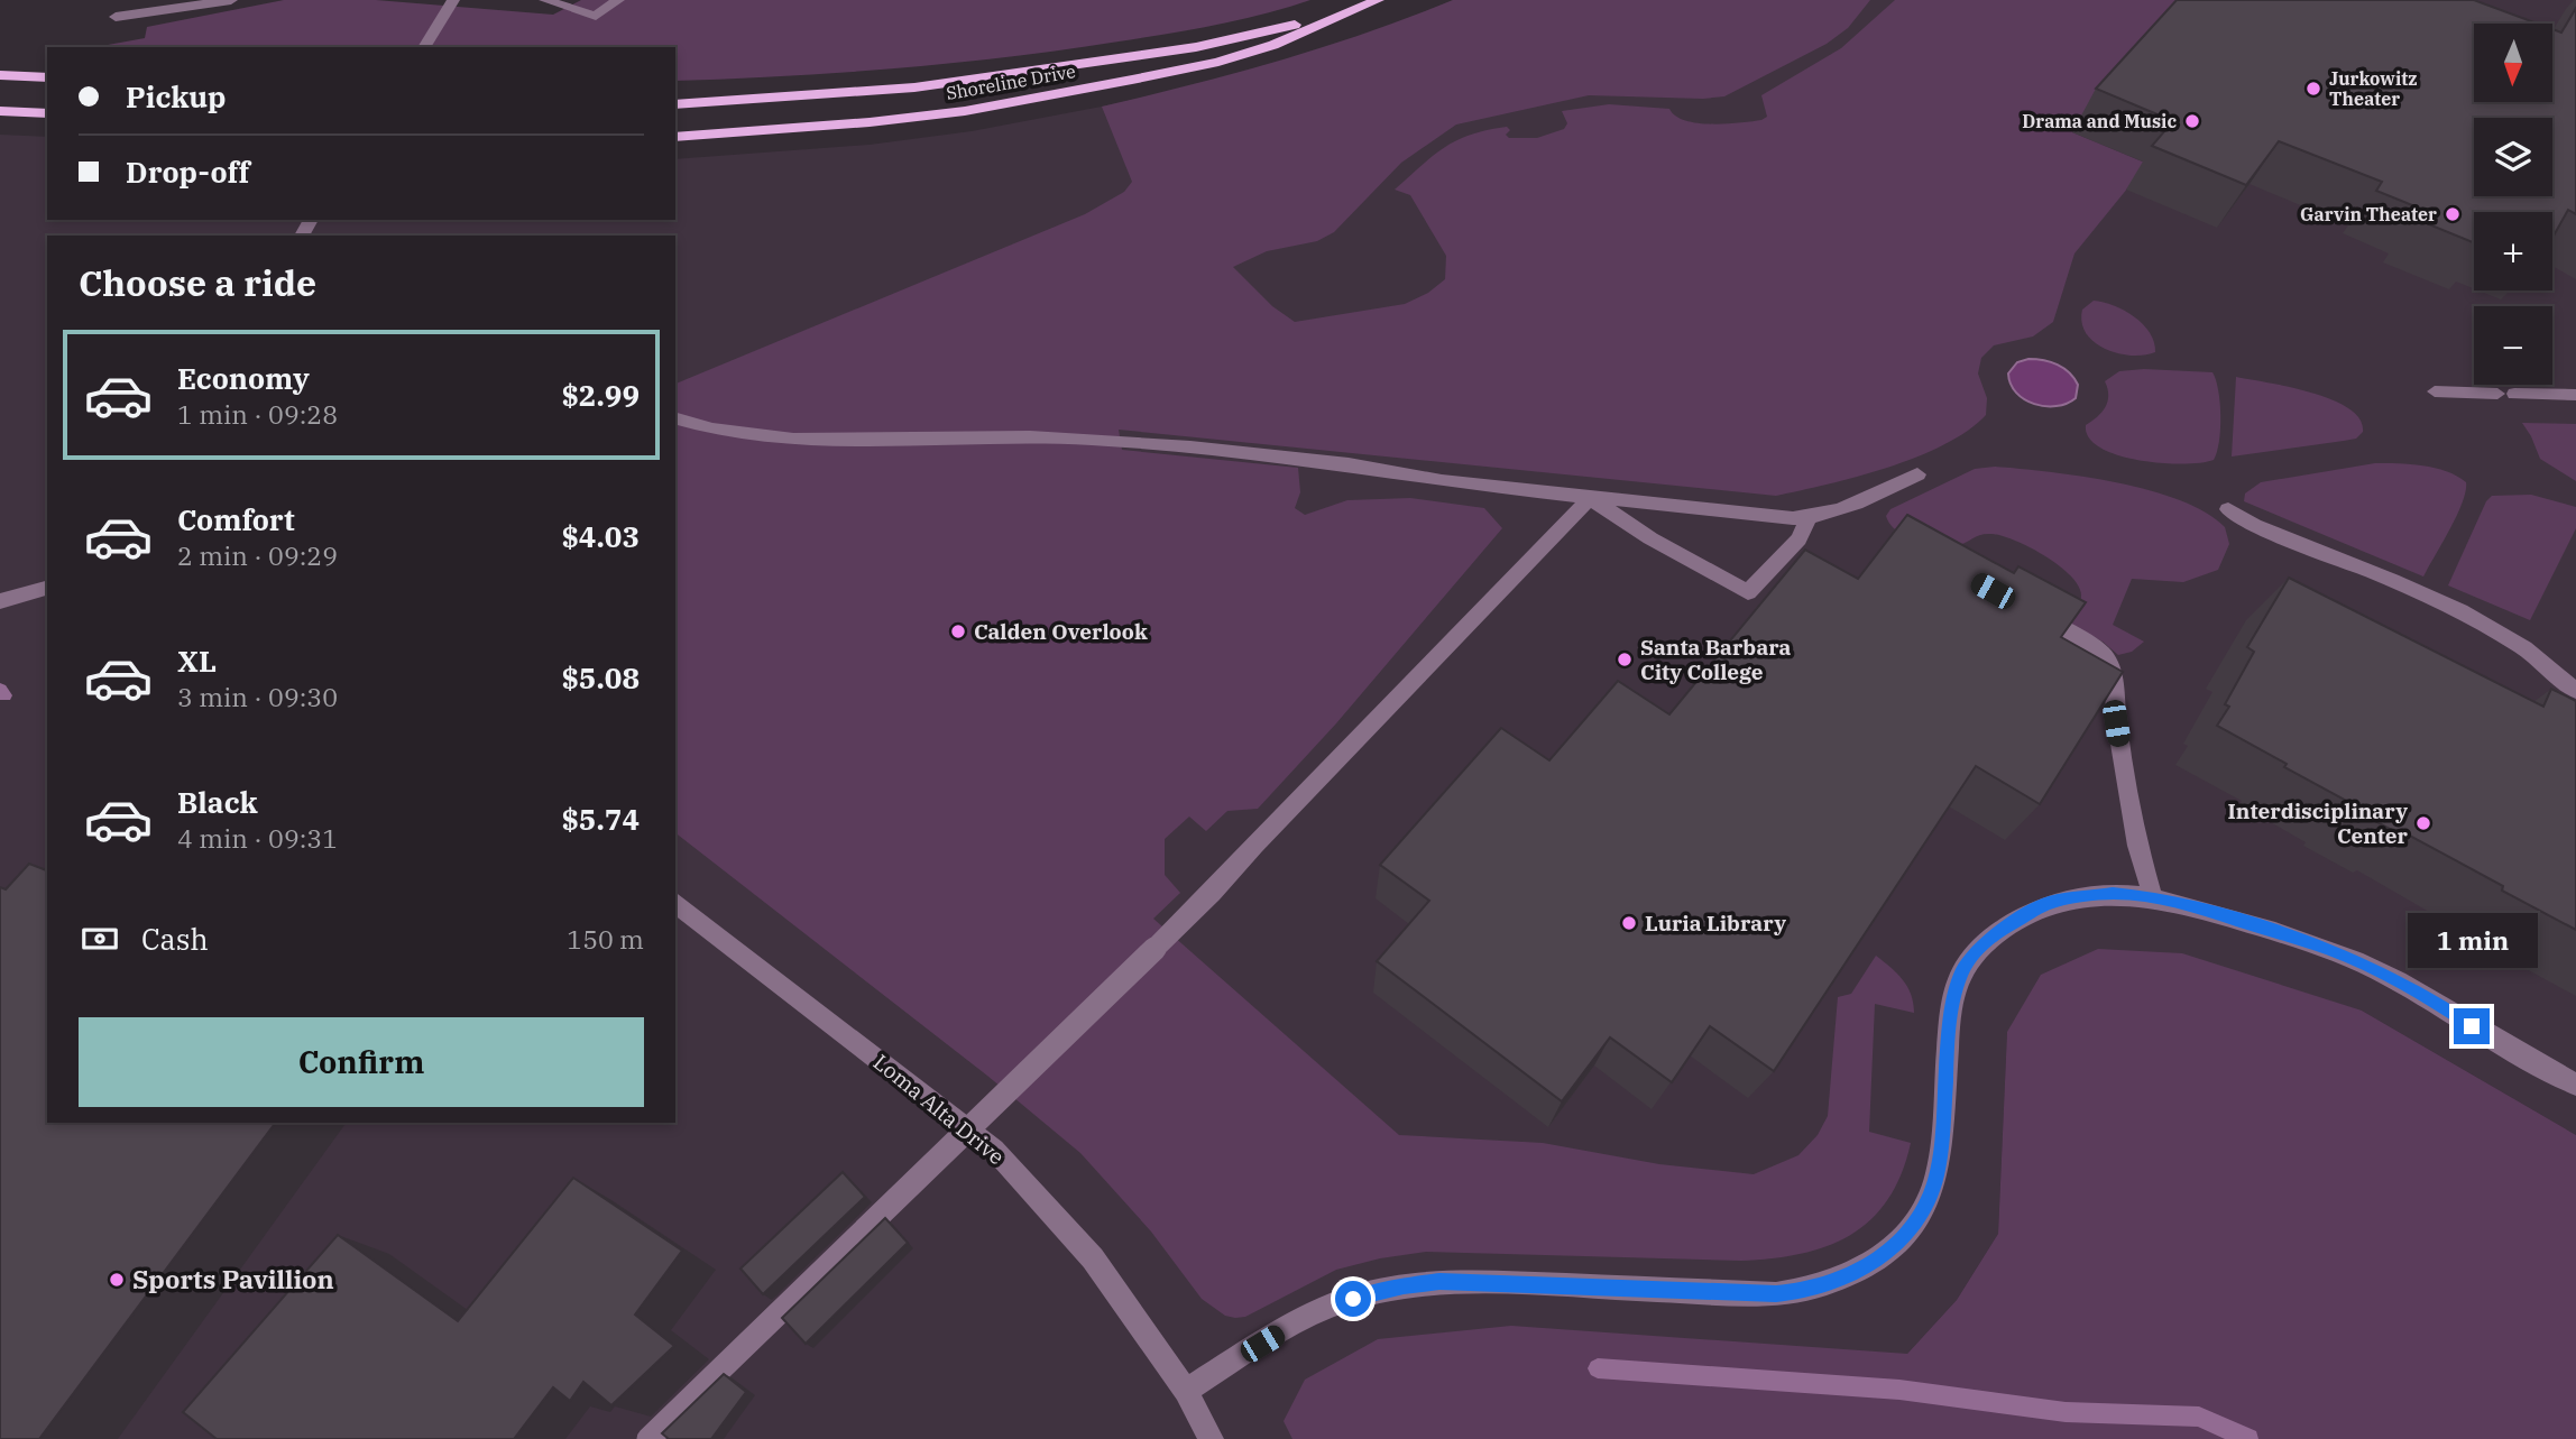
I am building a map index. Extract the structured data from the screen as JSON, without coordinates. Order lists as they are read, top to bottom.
{
  "streets": {
    "main road": ["Shoreline Drive"],
    "street": ["Loma Alta Drive"]
  },
  "places": [
    "Jurkowitz Theater",
    "Drama and Music",
    "Garvin Theater",
    "Calden Overlook",
    "Santa Barbara City College",
    "Interdisciplinary Center",
    "Luria Library",
    "Sports Pavillion"
  ],
  "north": "bottom",
  "page": {
    "map_buttons": ["+", "−"],
    "banner": ["Pickup", "Drop-off"],
    "heading": "Choose a ride",
    "list": [
      {
        "name": "Economy",
        "note": "1 min · 09:28",
        "value": "$2.99"
      },
      {
        "name": "Comfort",
        "note": "2 min · 09:29",
        "value": "$4.03"
      },
      {
        "name": "XL",
        "note": "3 min · 09:30",
        "value": "$5.08"
      },
      {
        "name": "Black",
        "note": "4 min · 09:31",
        "value": "$5.74"
      }
    ],
    "pay": ["Cash", "150 m"],
    "bubble": "1 min",
    "buttons": "Confirm"
  }
}
